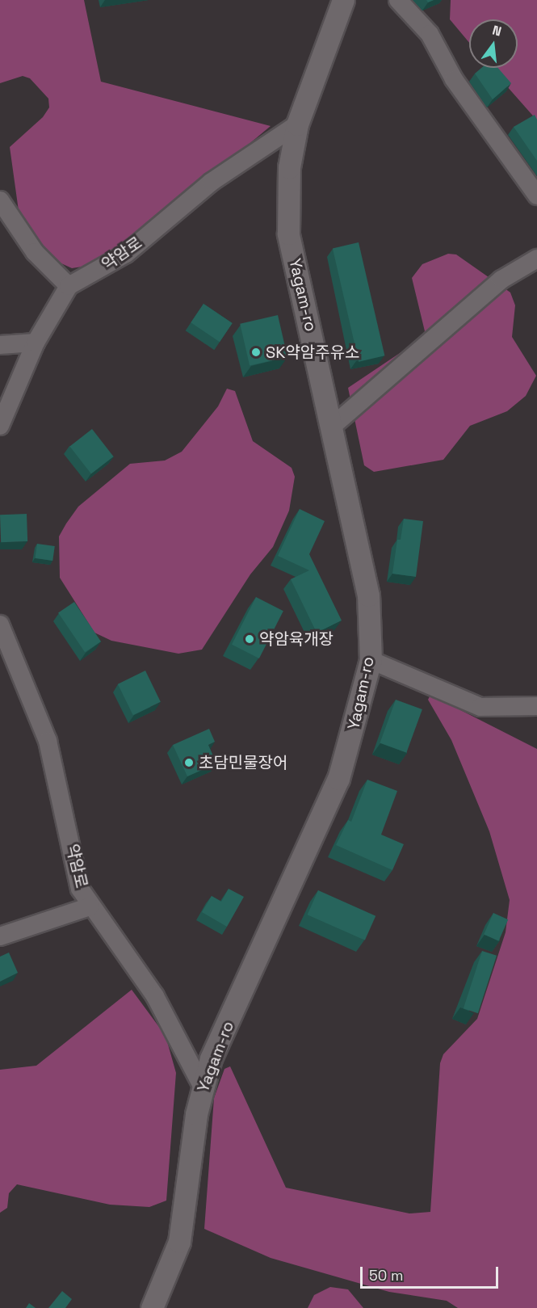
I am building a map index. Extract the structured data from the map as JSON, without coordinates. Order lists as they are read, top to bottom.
{
  "streets": {
    "street": ["약암로", "Yagam-ro"]
  },
  "crossings": [
    ["약암로", "Yagam-ro"]
  ],
  "places": ["SK약암주유소", "약암육개장", "초담민물장어"],
  "scale_bar": "50 m",
  "north": "top"
}
